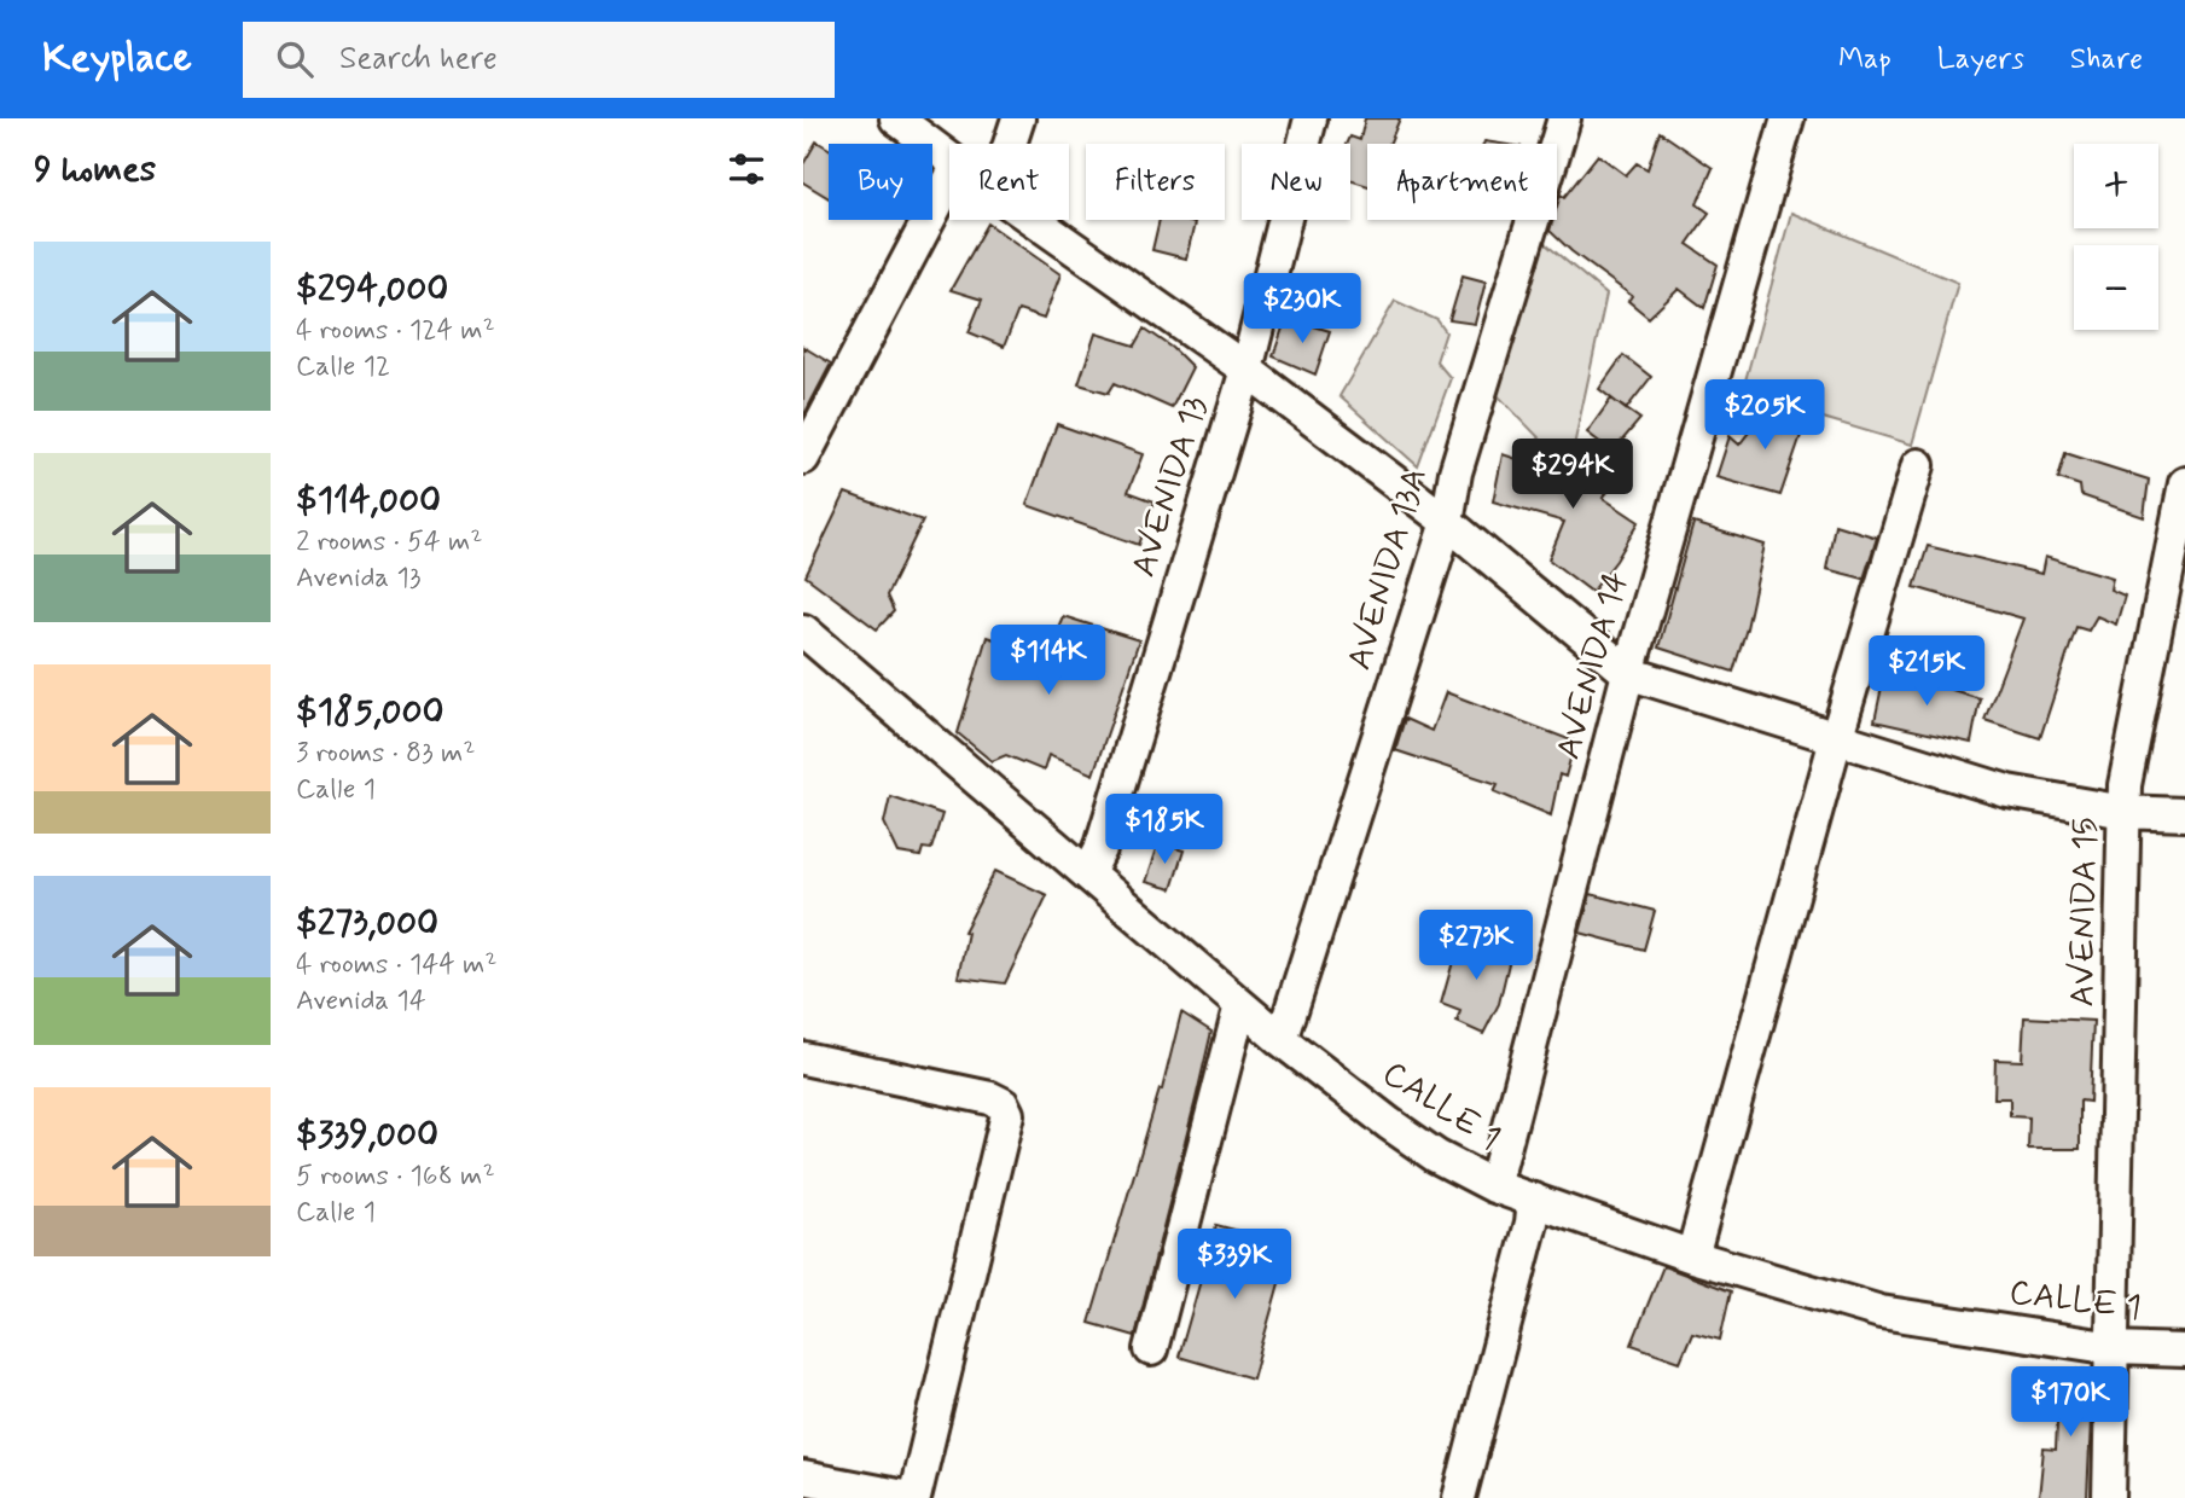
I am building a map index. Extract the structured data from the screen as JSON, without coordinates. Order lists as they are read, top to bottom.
{
  "streets": {
    "street": [
      "AVENIDA 13",
      "AVENIDA 13A",
      "AVENIDA 14",
      "AVENIDA 15",
      "CALLE 1"
    ]
  },
  "crossings": [
    ["AVENIDA 13", "CALLE 1"],
    ["AVENIDA 13A", "CALLE 1"],
    ["AVENIDA 14", "CALLE 1"],
    ["AVENIDA 15", "CALLE 1"]
  ],
  "page": {
    "header": "Keyplace",
    "search": "Search here",
    "nav": ["Map", "Layers", "Share"],
    "heading": "9 homes",
    "map_buttons": ["+", "−"],
    "chip": [
      "Buy",
      "Rent",
      "Filters",
      "New",
      "Apartment"
    ],
    "list": [
      {
        "name": "$294,000",
        "note": "4 rooms · 124 m² · Calle 12"
      },
      {
        "name": "$114,000",
        "note": "2 rooms · 54 m² · Avenida 13"
      },
      {
        "name": "$185,000",
        "note": "3 rooms · 83 m² · Calle 1"
      },
      {
        "name": "$273,000",
        "note": "4 rooms · 144 m² · Avenida 14"
      },
      {
        "name": "$339,000",
        "note": "5 rooms · 168 m² · Calle 1"
      }
    ],
    "price": [
      "$230K",
      "$205K",
      "$294K",
      "$114K",
      "$215K",
      "$185K",
      "$273K",
      "$339K",
      "$170K"
    ]
  }
}
